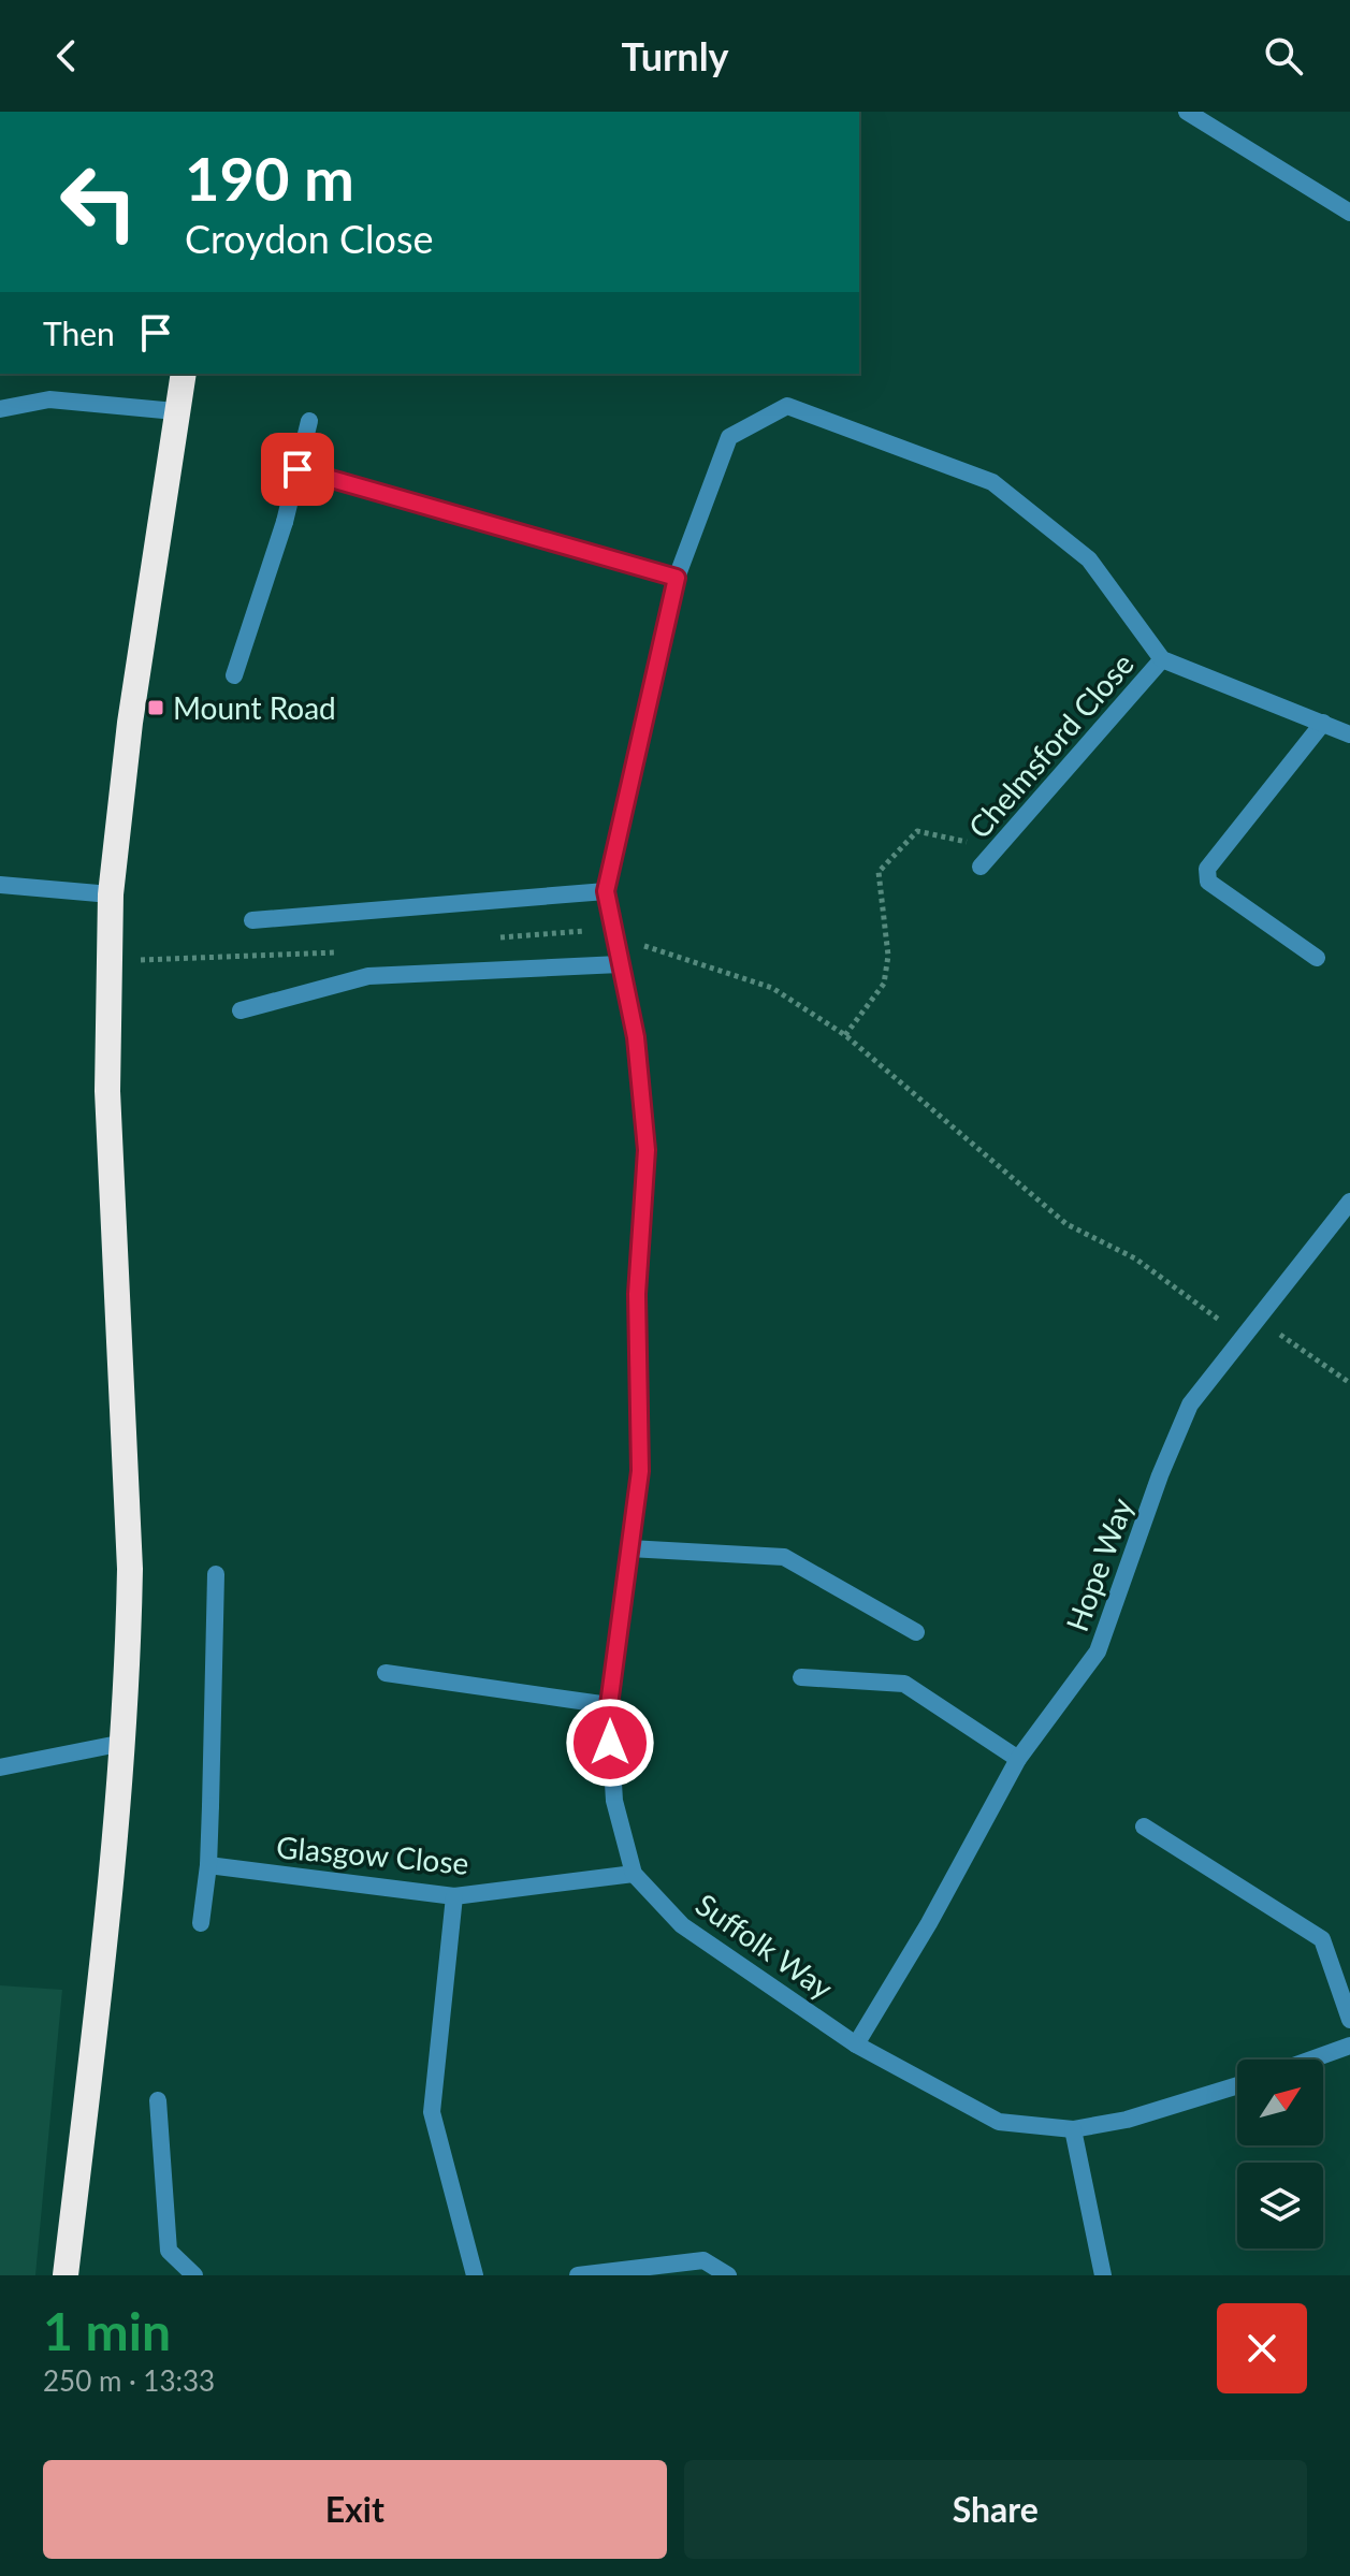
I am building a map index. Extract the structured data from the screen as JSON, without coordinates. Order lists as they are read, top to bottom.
{
  "streets": {
    "street": [
      "Chelmsford Close",
      "Hope Way",
      "Glasgow Close",
      "Suffolk Way"
    ]
  },
  "crossings": [
    ["Chelmsford Close", "Suffolk Way"],
    ["Hope Way", "Suffolk Way"],
    ["Glasgow Close", "Suffolk Way"]
  ],
  "places": {
    "transit": ["Mount Road"]
  },
  "north": "top right",
  "page": {
    "header": "Turnly",
    "turn": ["190 m", "Croydon Close"],
    "then": "Then",
    "heading": ["1 min", "250 m · 13:33"],
    "buttons": ["Exit", "Share"]
  }
}
